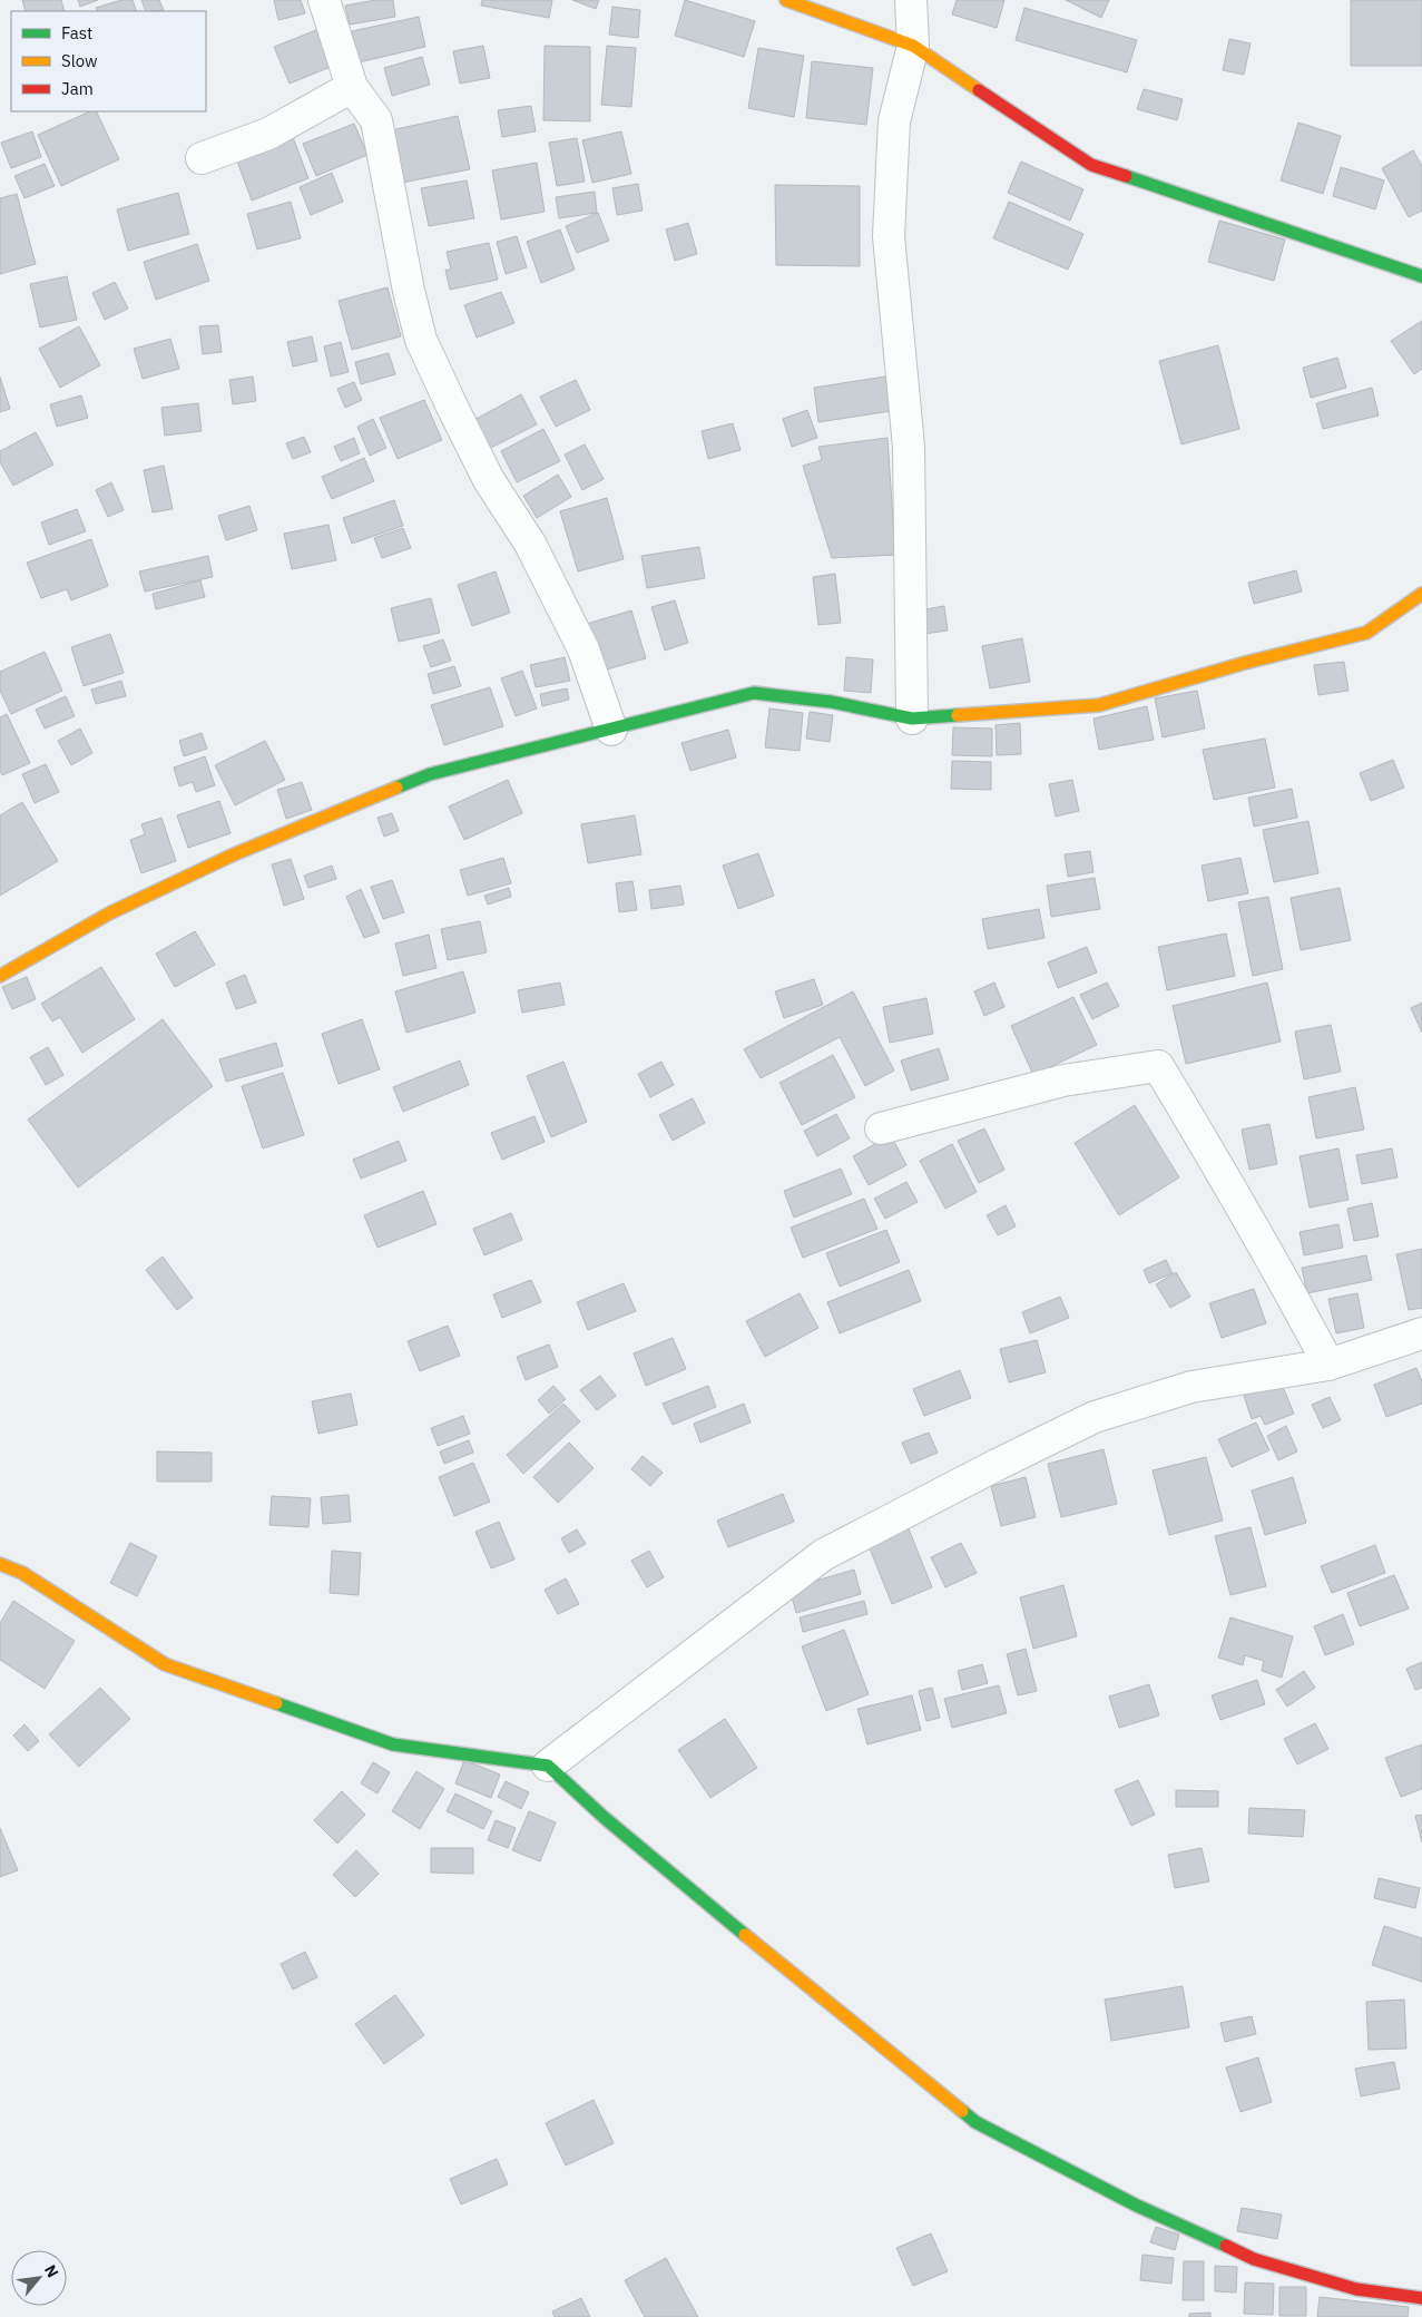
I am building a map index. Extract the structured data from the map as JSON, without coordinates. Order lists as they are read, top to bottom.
{
  "legend": ["Fast", "Slow", "Jam"],
  "north": "top right"
}
